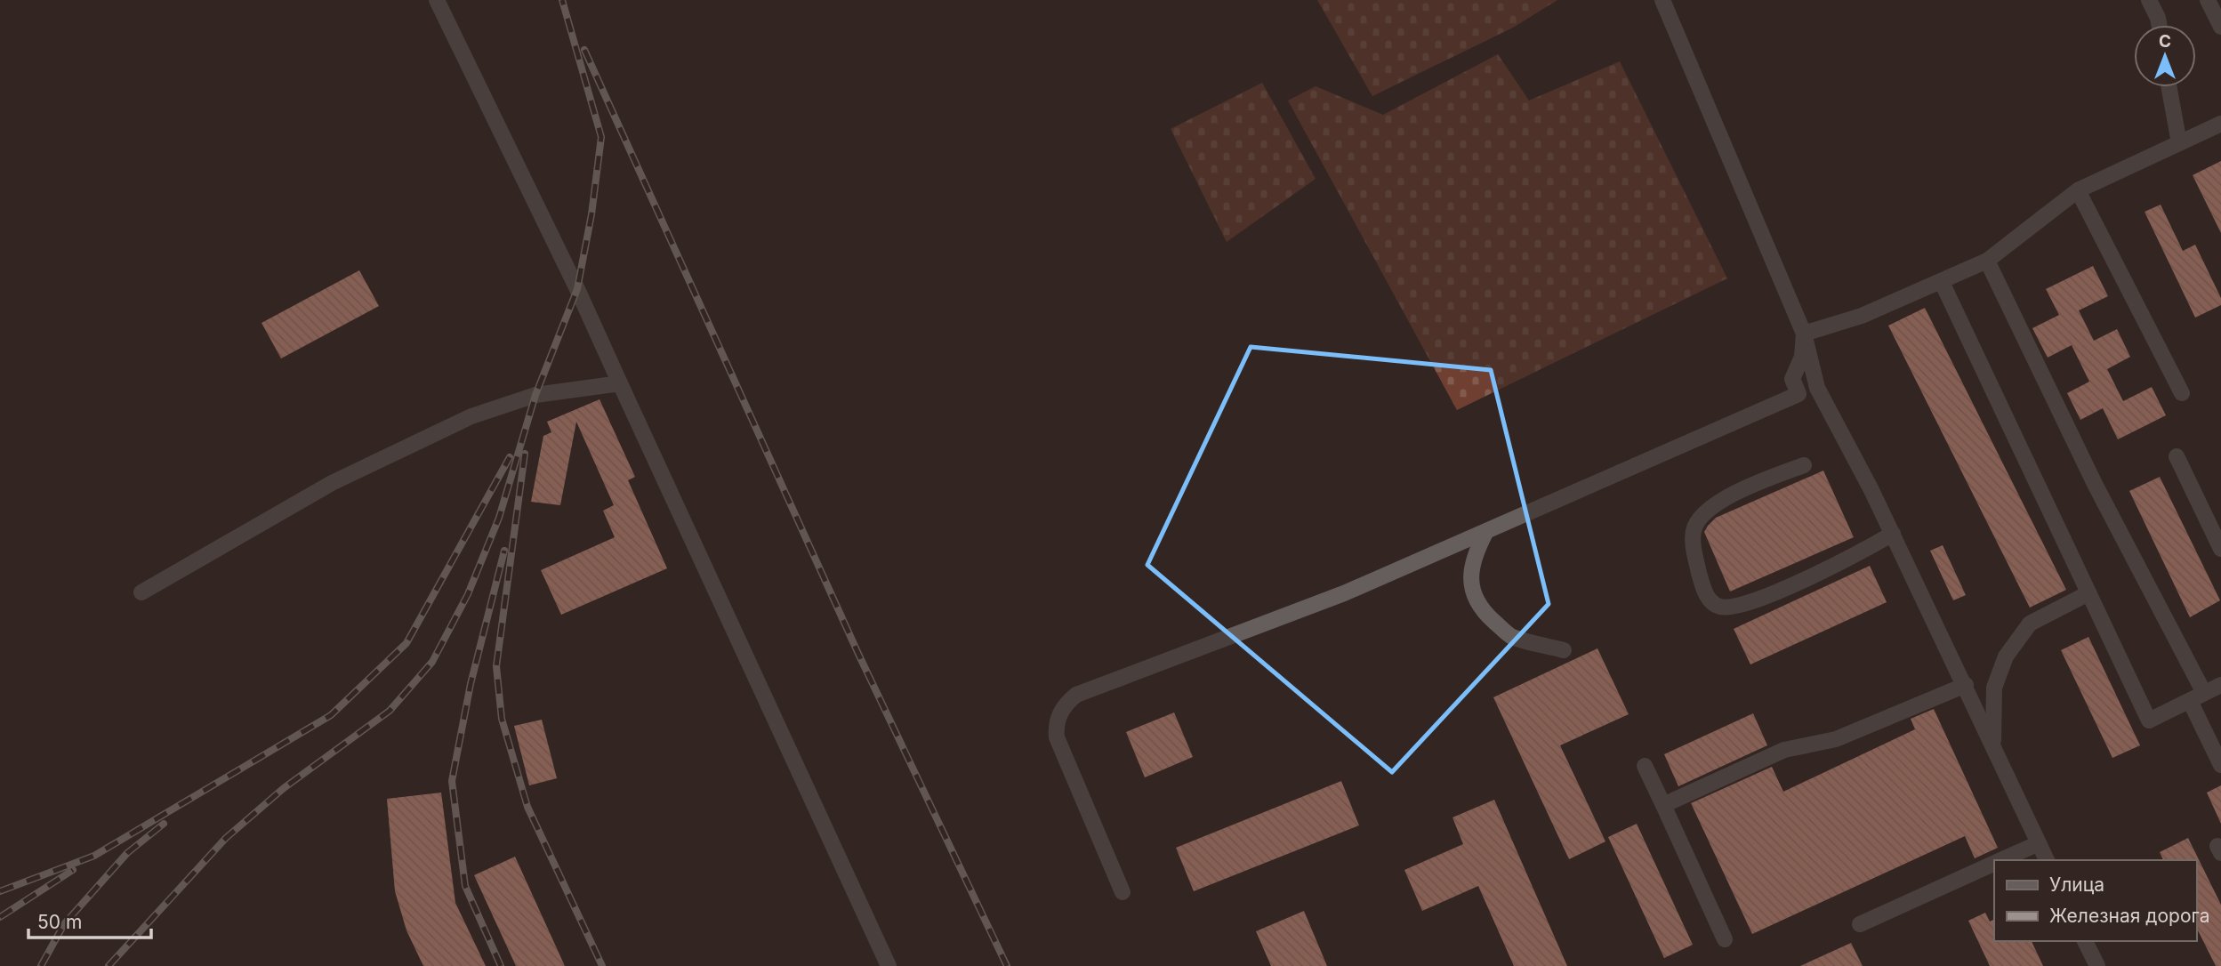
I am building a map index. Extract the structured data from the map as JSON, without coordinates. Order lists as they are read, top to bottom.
{
  "legend": ["Улица", "Железная дорога"],
  "scale_bar": "50 m",
  "north": "top"
}
